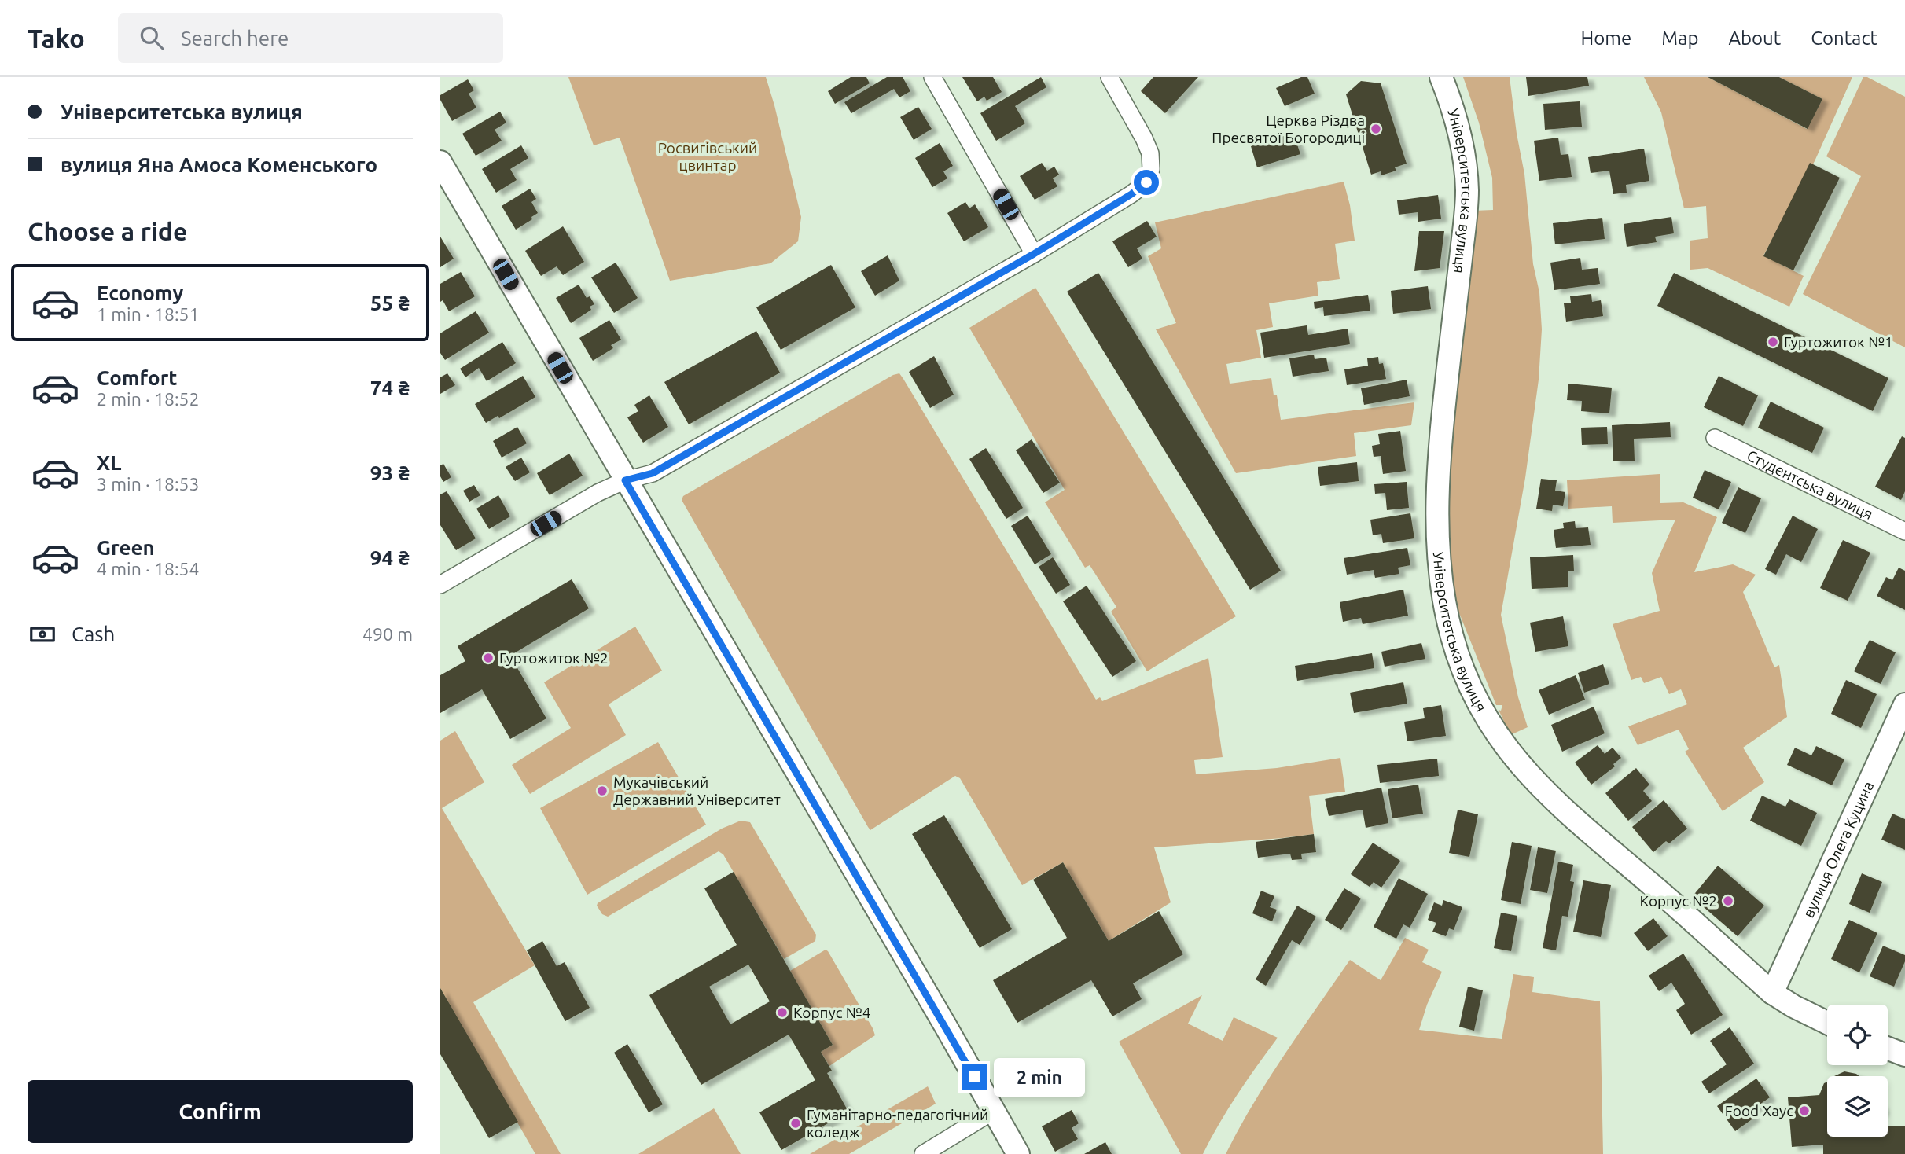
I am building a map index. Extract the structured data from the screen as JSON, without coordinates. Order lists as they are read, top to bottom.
{
  "streets": {
    "main road": ["Університетська вулиця", "вулиця Олега Куцина"],
    "street": ["Студентська вулиця"]
  },
  "crossings": [
    ["Університетська вулиця", "вулиця Олега Куцина"]
  ],
  "parks": ["Росвигівський цвинтар"],
  "places": [
    "Церква Різдва Пресвятої Богородиці",
    "Гуртожиток №1",
    "Гуртожиток №2",
    "Мукачівський Державний Університет",
    "Корпус №2",
    "Корпус №4",
    "Food Хаус",
    "Гуманітарно-педагогічний коледж"
  ],
  "page": {
    "header": "Tako",
    "search": "Search here",
    "nav": [
      "Home",
      "Map",
      "About",
      "Contact"
    ],
    "banner": ["Університетська вулиця", "вулиця Яна Амоса Коменського"],
    "heading": "Choose a ride",
    "list": [
      {
        "name": "Economy",
        "note": "1 min · 18:51",
        "value": "55 ₴"
      },
      {
        "name": "Comfort",
        "note": "2 min · 18:52",
        "value": "74 ₴"
      },
      {
        "name": "XL",
        "note": "3 min · 18:53",
        "value": "93 ₴"
      },
      {
        "name": "Green",
        "note": "4 min · 18:54",
        "value": "94 ₴"
      }
    ],
    "pay": ["Cash", "490 m"],
    "bubble": "2 min",
    "buttons": "Confirm"
  }
}
